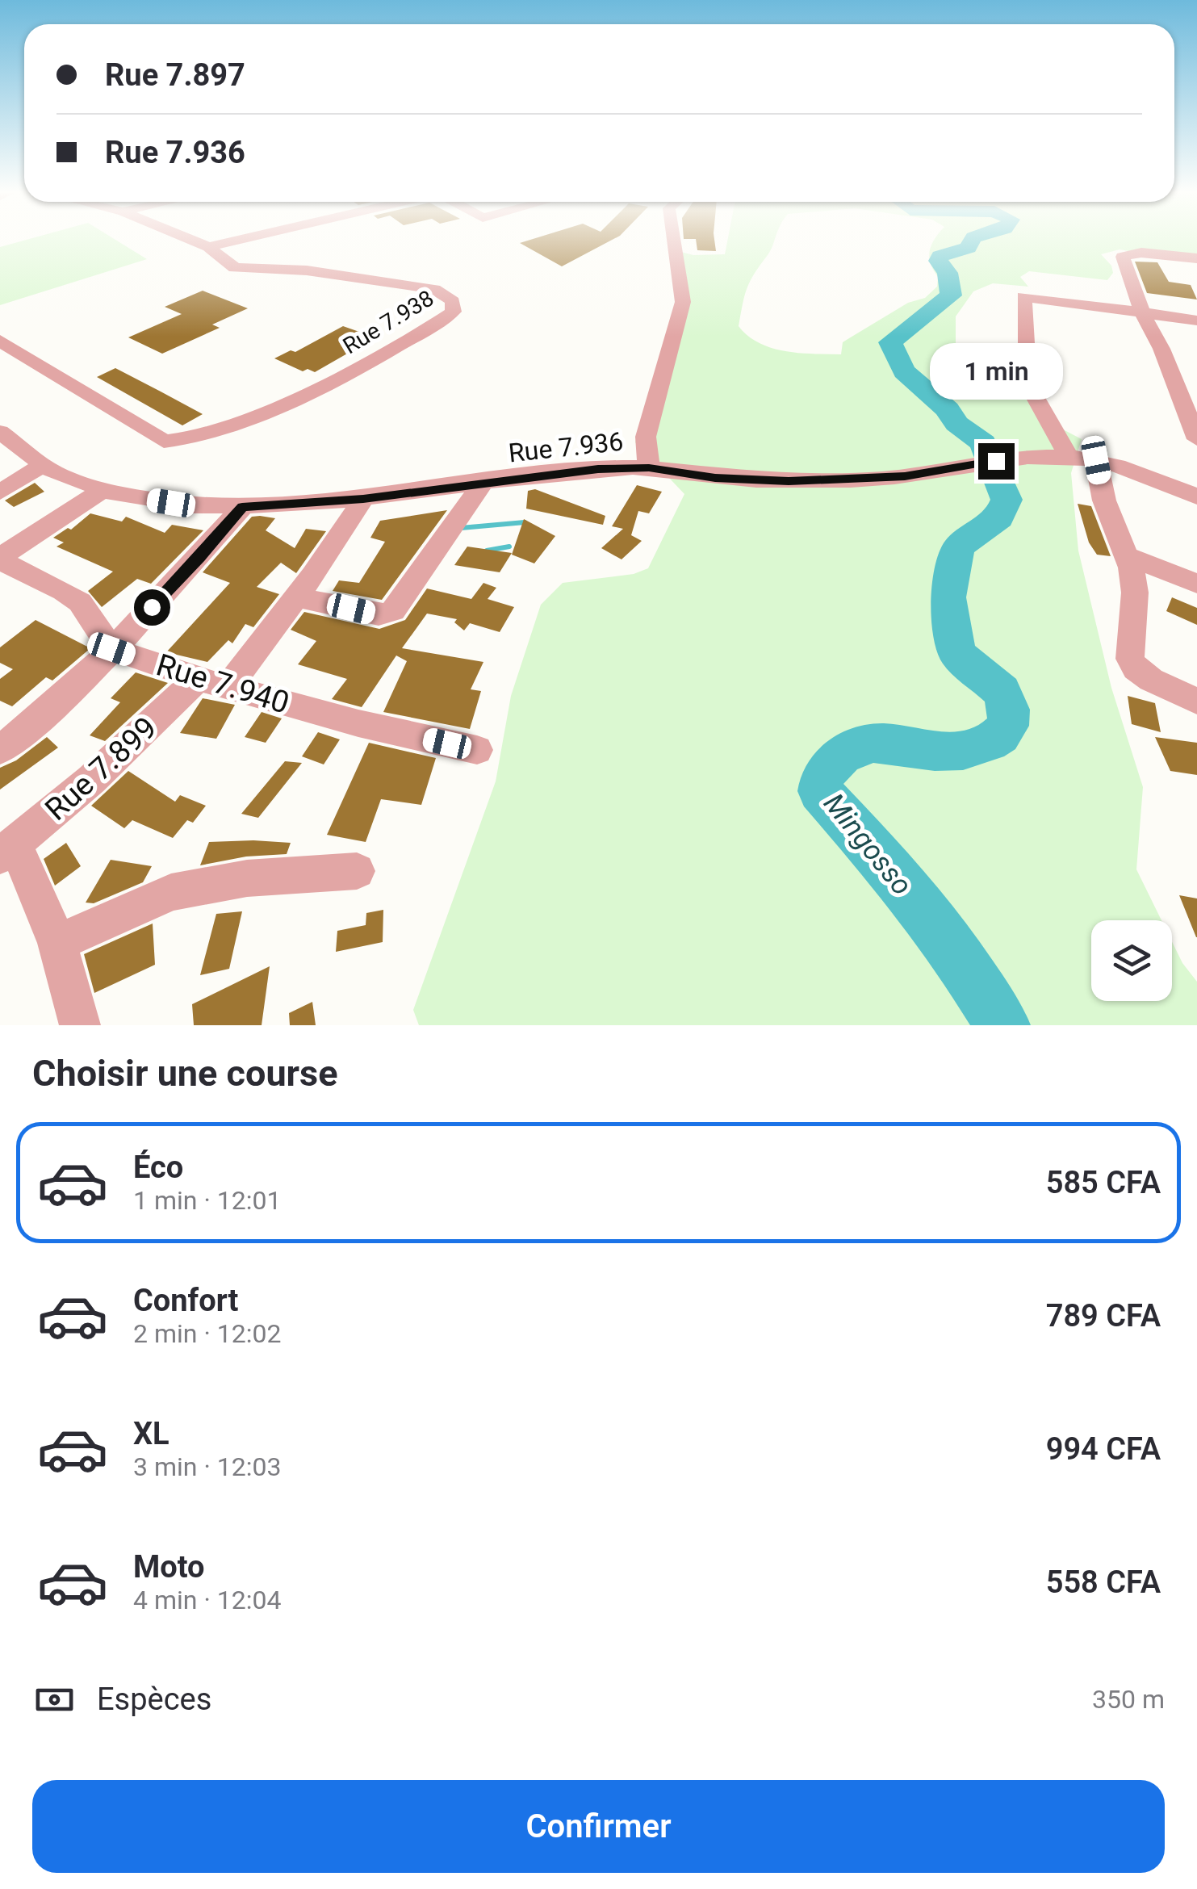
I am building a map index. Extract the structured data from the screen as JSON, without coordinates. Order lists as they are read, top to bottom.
{
  "streets": {
    "street": [
      "Rue 7.938",
      "Rue 7.936",
      "Rue 7.940",
      "Rue 7.899"
    ]
  },
  "crossings": [
    ["Rue 7.936", "Rue 7.899"],
    ["Rue 7.940", "Rue 7.899"]
  ],
  "water": ["Mingosso"],
  "page": {
    "banner": ["Rue 7.897", "Rue 7.936"],
    "bubble": "1 min",
    "heading": "Choisir une course",
    "list": [
      {
        "name": "Éco",
        "note": "1 min · 12:01",
        "value": "585 CFA"
      },
      {
        "name": "Confort",
        "note": "2 min · 12:02",
        "value": "789 CFA"
      },
      {
        "name": "XL",
        "note": "3 min · 12:03",
        "value": "994 CFA"
      },
      {
        "name": "Moto",
        "note": "4 min · 12:04",
        "value": "558 CFA"
      }
    ],
    "pay": ["Espèces", "350 m"],
    "buttons": "Confirmer"
  }
}
